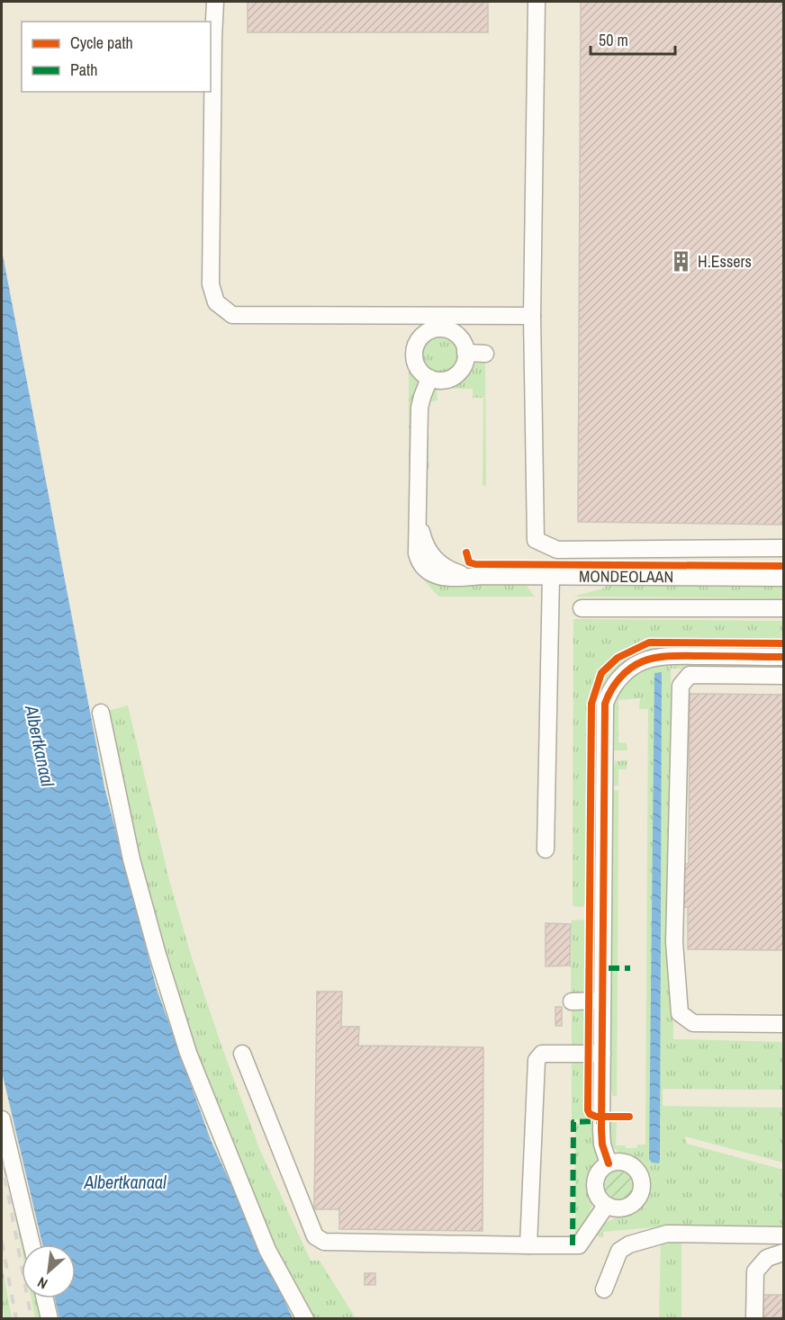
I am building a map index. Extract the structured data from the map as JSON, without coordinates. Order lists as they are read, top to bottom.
{
  "streets": {
    "street": ["MONDEOLAAN"]
  },
  "water": ["Albertkanaal"],
  "places": {
    "building": ["H.Essers"]
  },
  "legend": ["Cycle path", "Path"],
  "scale_bar": "50 m",
  "north": "bottom left"
}
